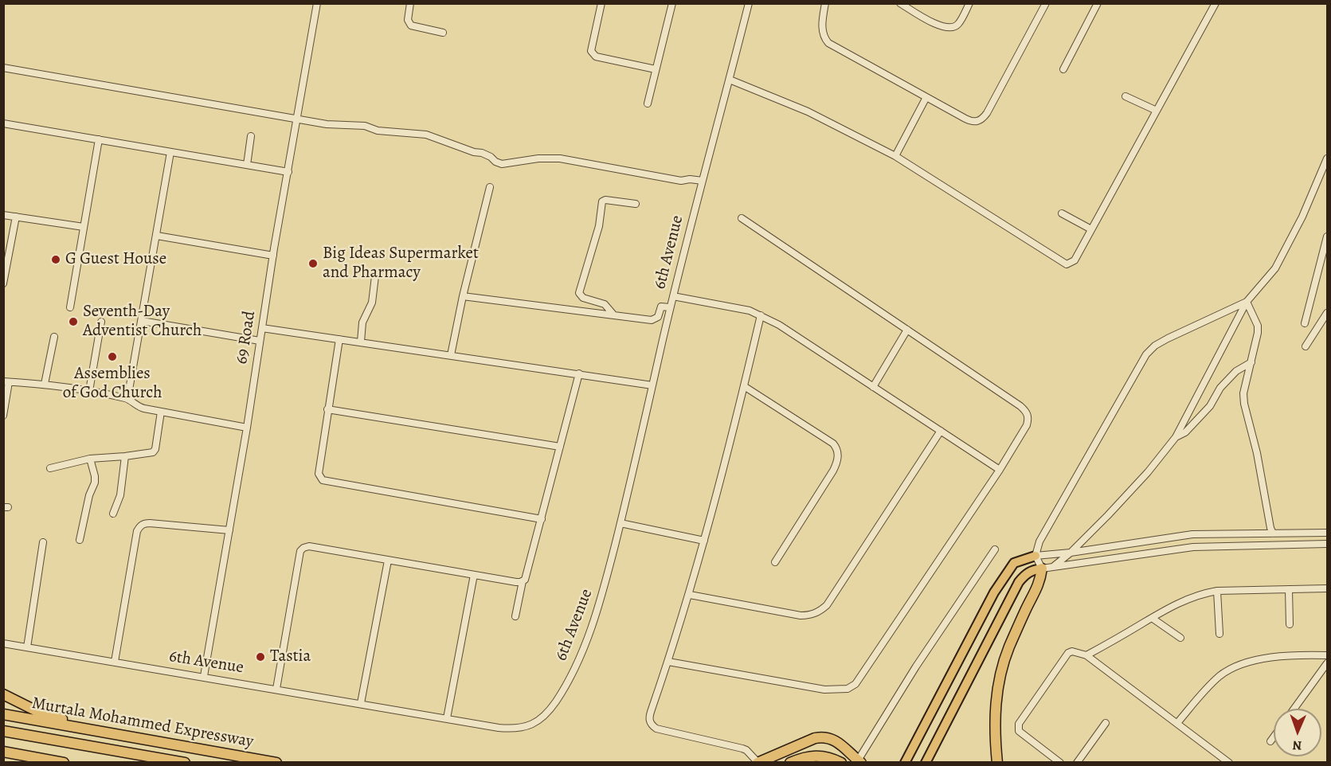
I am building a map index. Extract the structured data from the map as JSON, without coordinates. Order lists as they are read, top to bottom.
{
  "streets": {
    "highway": ["Murtala Mohammed Expressway"],
    "street": ["6th Avenue", "69 Road"]
  },
  "crossings": [
    ["6th Avenue", "69 Road"]
  ],
  "places": [
    "G Guest House",
    "Big Ideas Supermarket and Pharmacy",
    "Seventh-Day Adventist Church",
    "Assemblies of God Church",
    "Tastia"
  ],
  "north": "bottom"
}
